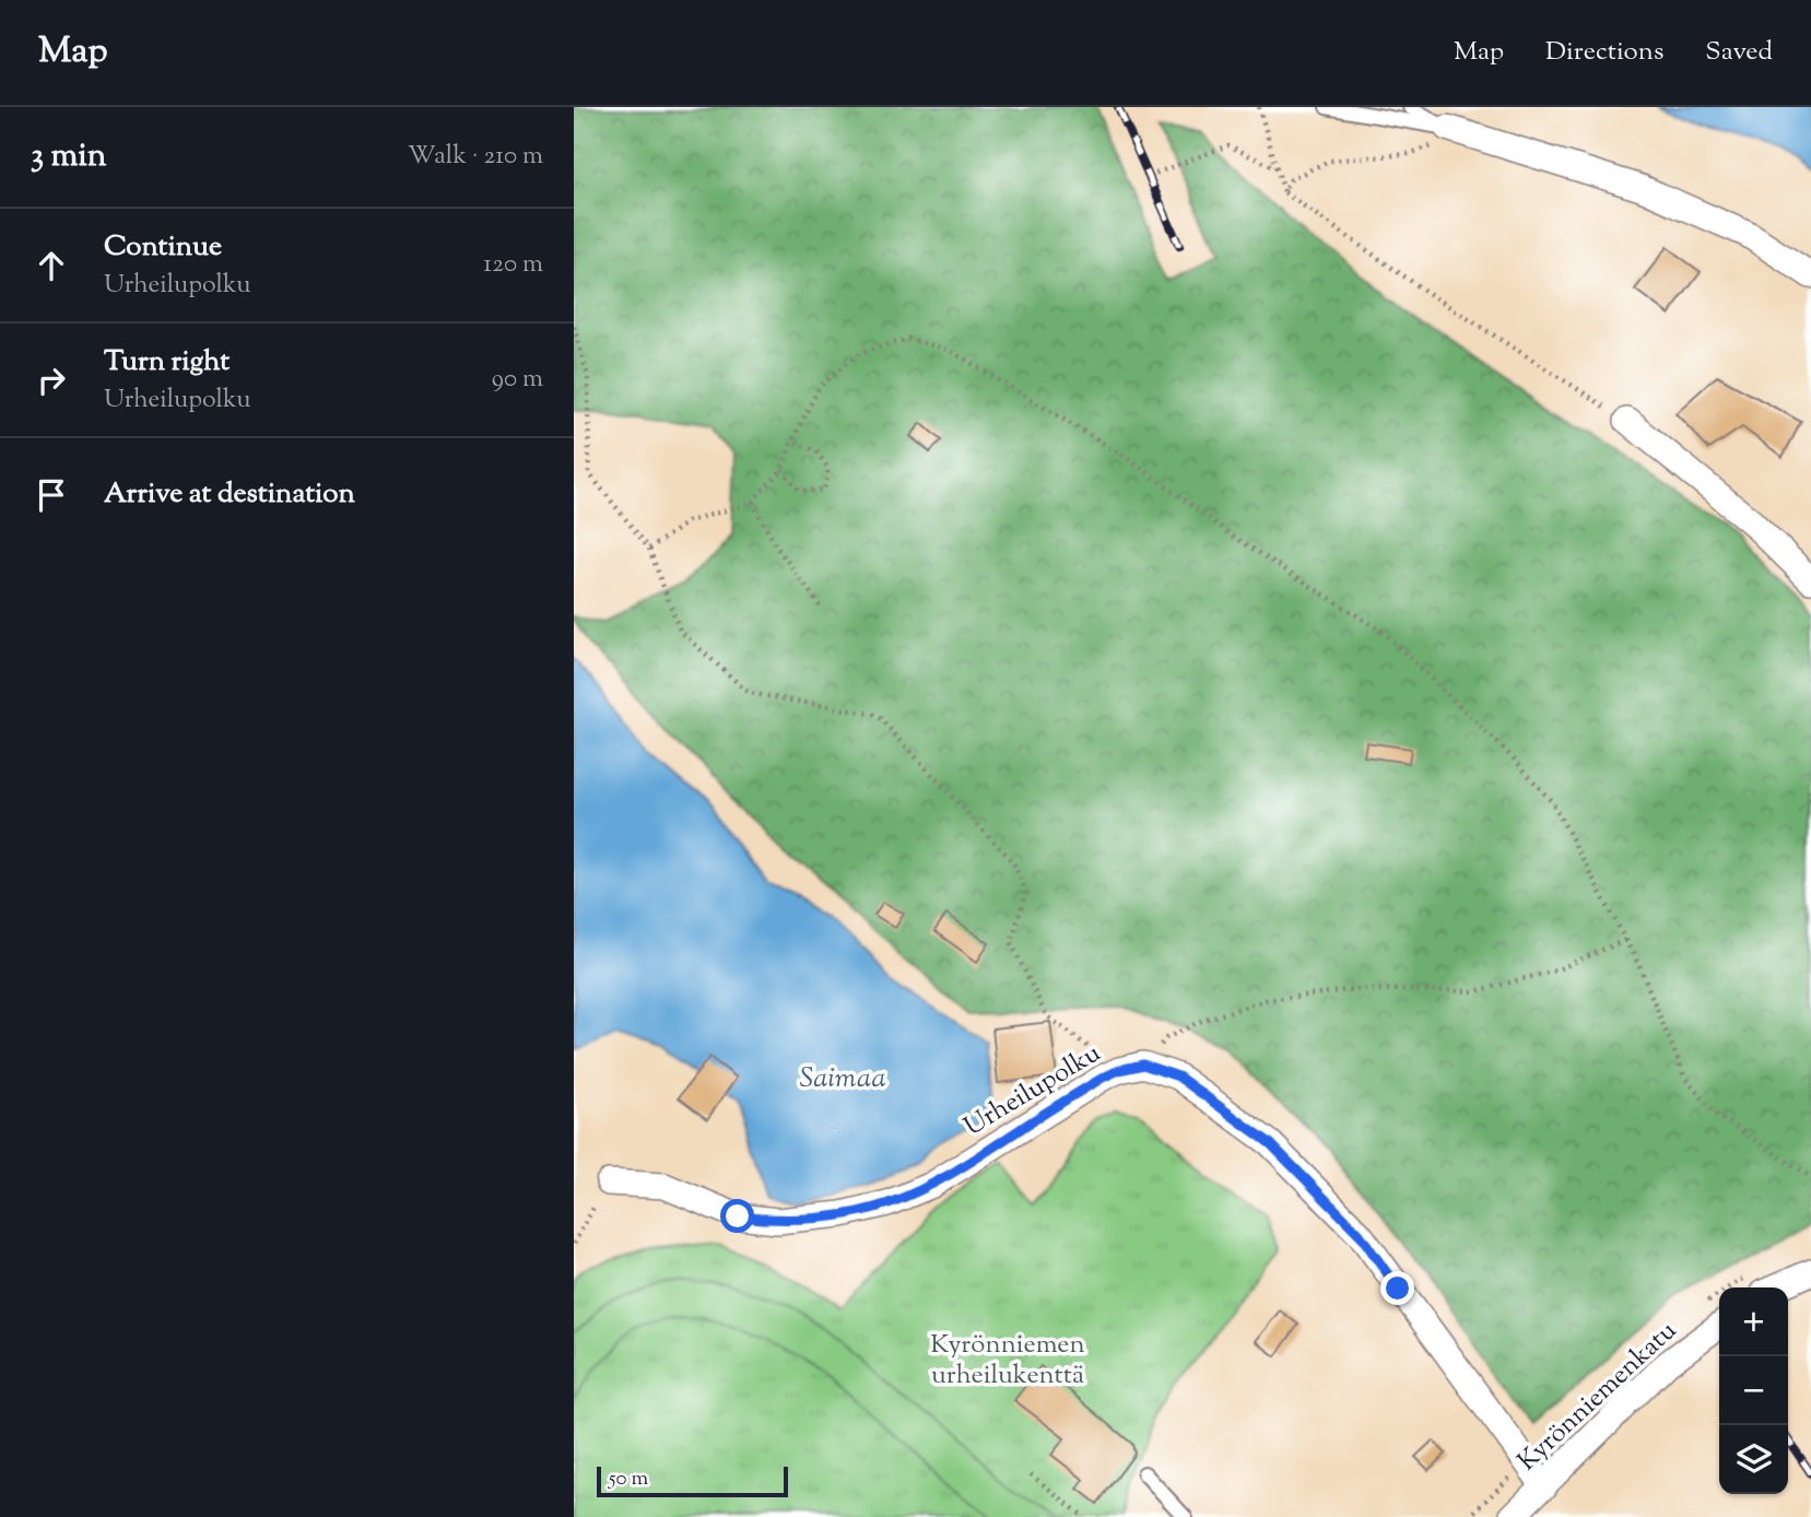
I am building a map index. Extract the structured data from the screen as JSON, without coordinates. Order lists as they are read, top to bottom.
{
  "streets": {
    "street": ["Urheilupolku", "Kyrönniemenkatu"]
  },
  "crossings": [
    ["Urheilupolku", "Kyrönniemenkatu"]
  ],
  "water": ["Saimaa"],
  "parks": ["Kyrönniemen urheilukenttä"],
  "scale_bar": "50 m",
  "page": {
    "header": "Map",
    "nav": ["Map", "Directions", "Saved"],
    "heading": ["3 min", "Walk · 210 m"],
    "list": [
      ["Continue", "Urheilupolku", "120 m"],
      ["Turn right", "Urheilupolku", "90 m"],
      "Arrive at destination"
    ],
    "map_buttons": ["+", "−"],
    "scale": "50 m"
  }
}
